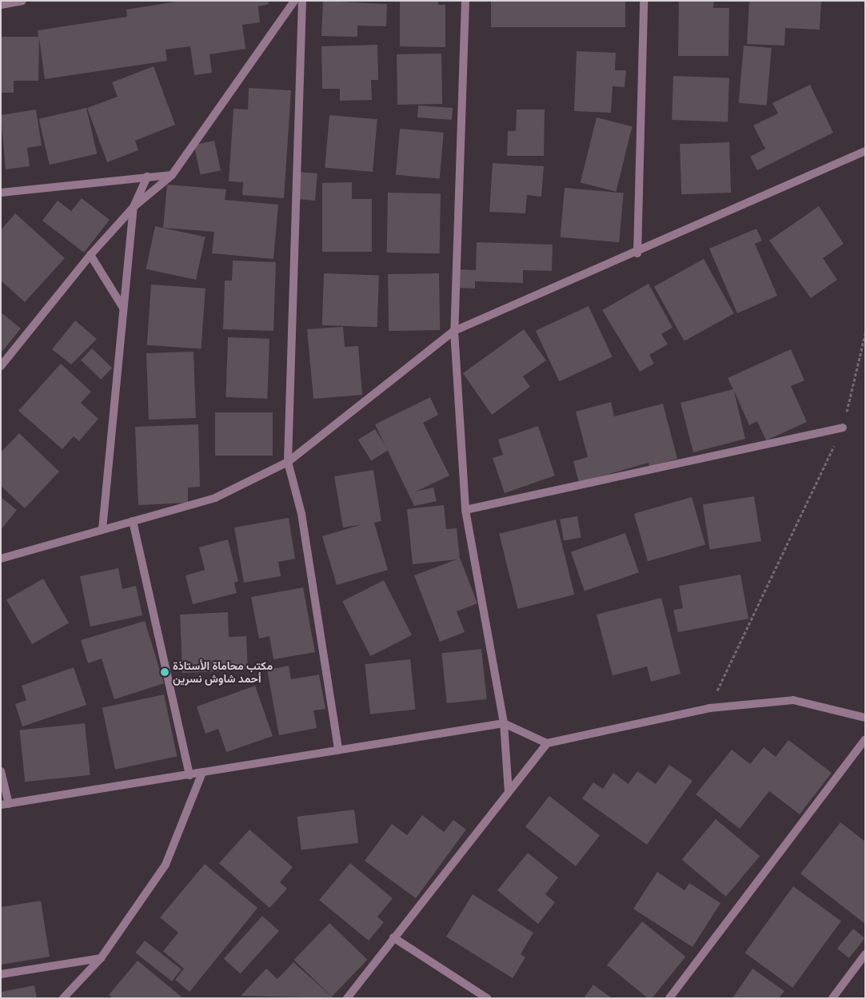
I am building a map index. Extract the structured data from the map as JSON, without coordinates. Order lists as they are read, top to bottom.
{
  "places": ["مكتب محاماة الأستاذة أحمد شاوش نسرين"]
}
